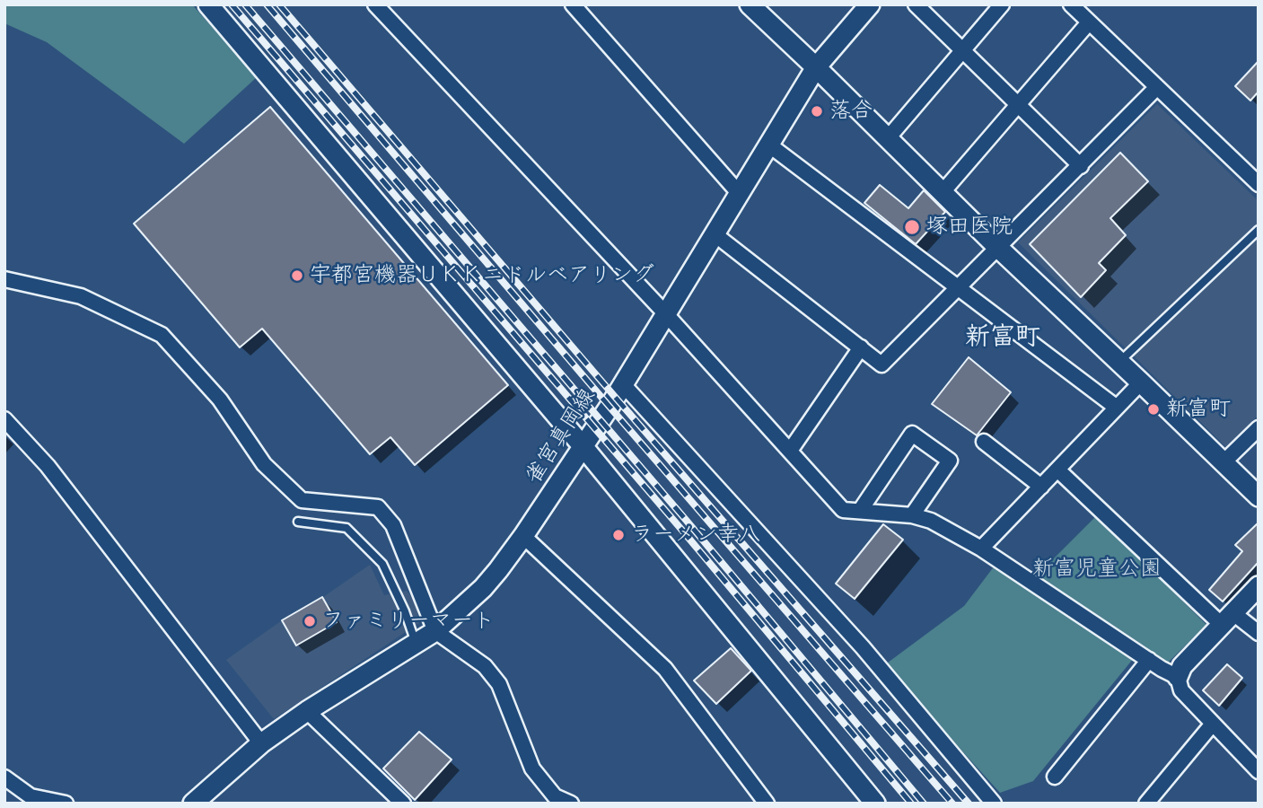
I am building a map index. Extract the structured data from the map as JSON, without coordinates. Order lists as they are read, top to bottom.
{
  "streets": {
    "street": ["雀宮真岡線"]
  },
  "districts": ["新富町"],
  "parks": ["新富児童公園"],
  "places": [
    "落合",
    "塚田医院",
    "宇都宮機器ＵＫＫニドルベアリング",
    "新富町",
    "ラーメン幸八",
    "ファミリーマート"
  ]
}
